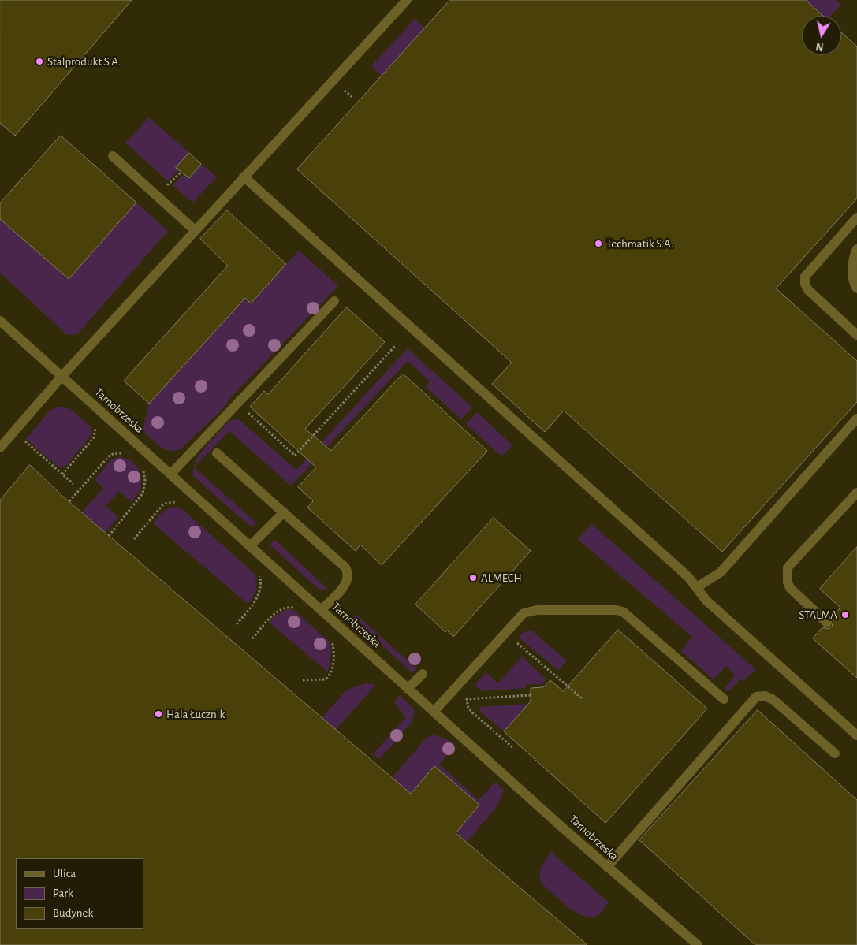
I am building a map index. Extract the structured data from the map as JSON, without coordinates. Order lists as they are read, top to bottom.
{
  "streets": {
    "lane": ["Tarnobrzeska"]
  },
  "places": [
    "Stalprodukt S.A.",
    "Techmatik S.A.",
    "ALMECH",
    "STALMA",
    "Hala Łucznik"
  ],
  "legend": ["Ulica", "Park", "Budynek"],
  "north": "bottom"
}
